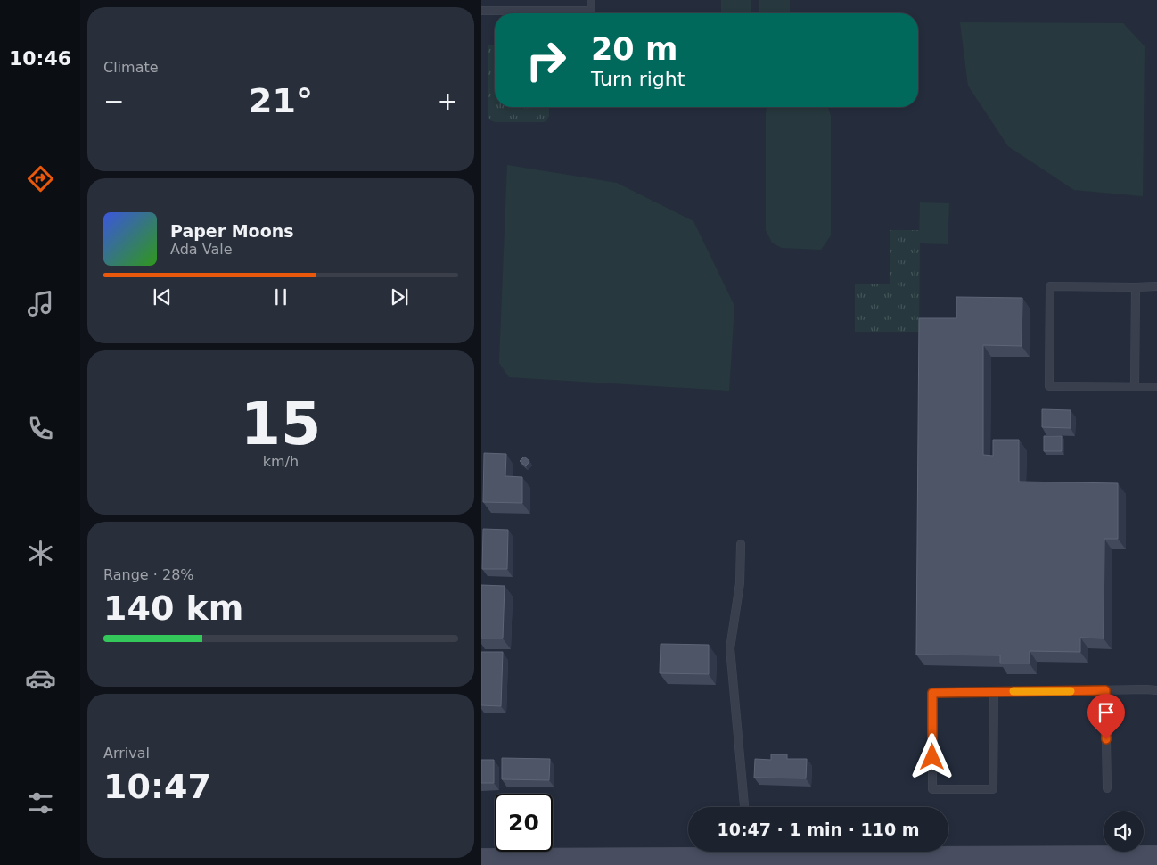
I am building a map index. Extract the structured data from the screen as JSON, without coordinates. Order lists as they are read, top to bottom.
{
  "page": {
    "tabs": "10:46",
    "tile": [
      "Climate",
      ["15", "km/h"],
      ["Range · 28%", "140 km"],
      ["Arrival", "10:47"]
    ],
    "turn": ["20 m", "Turn right"],
    "heat": ["−", "21°", "+"],
    "song": ["Paper Moons", "Ada Vale"],
    "limit": "20",
    "trip": "10:47 · 1 min · 110 m"
  }
}
